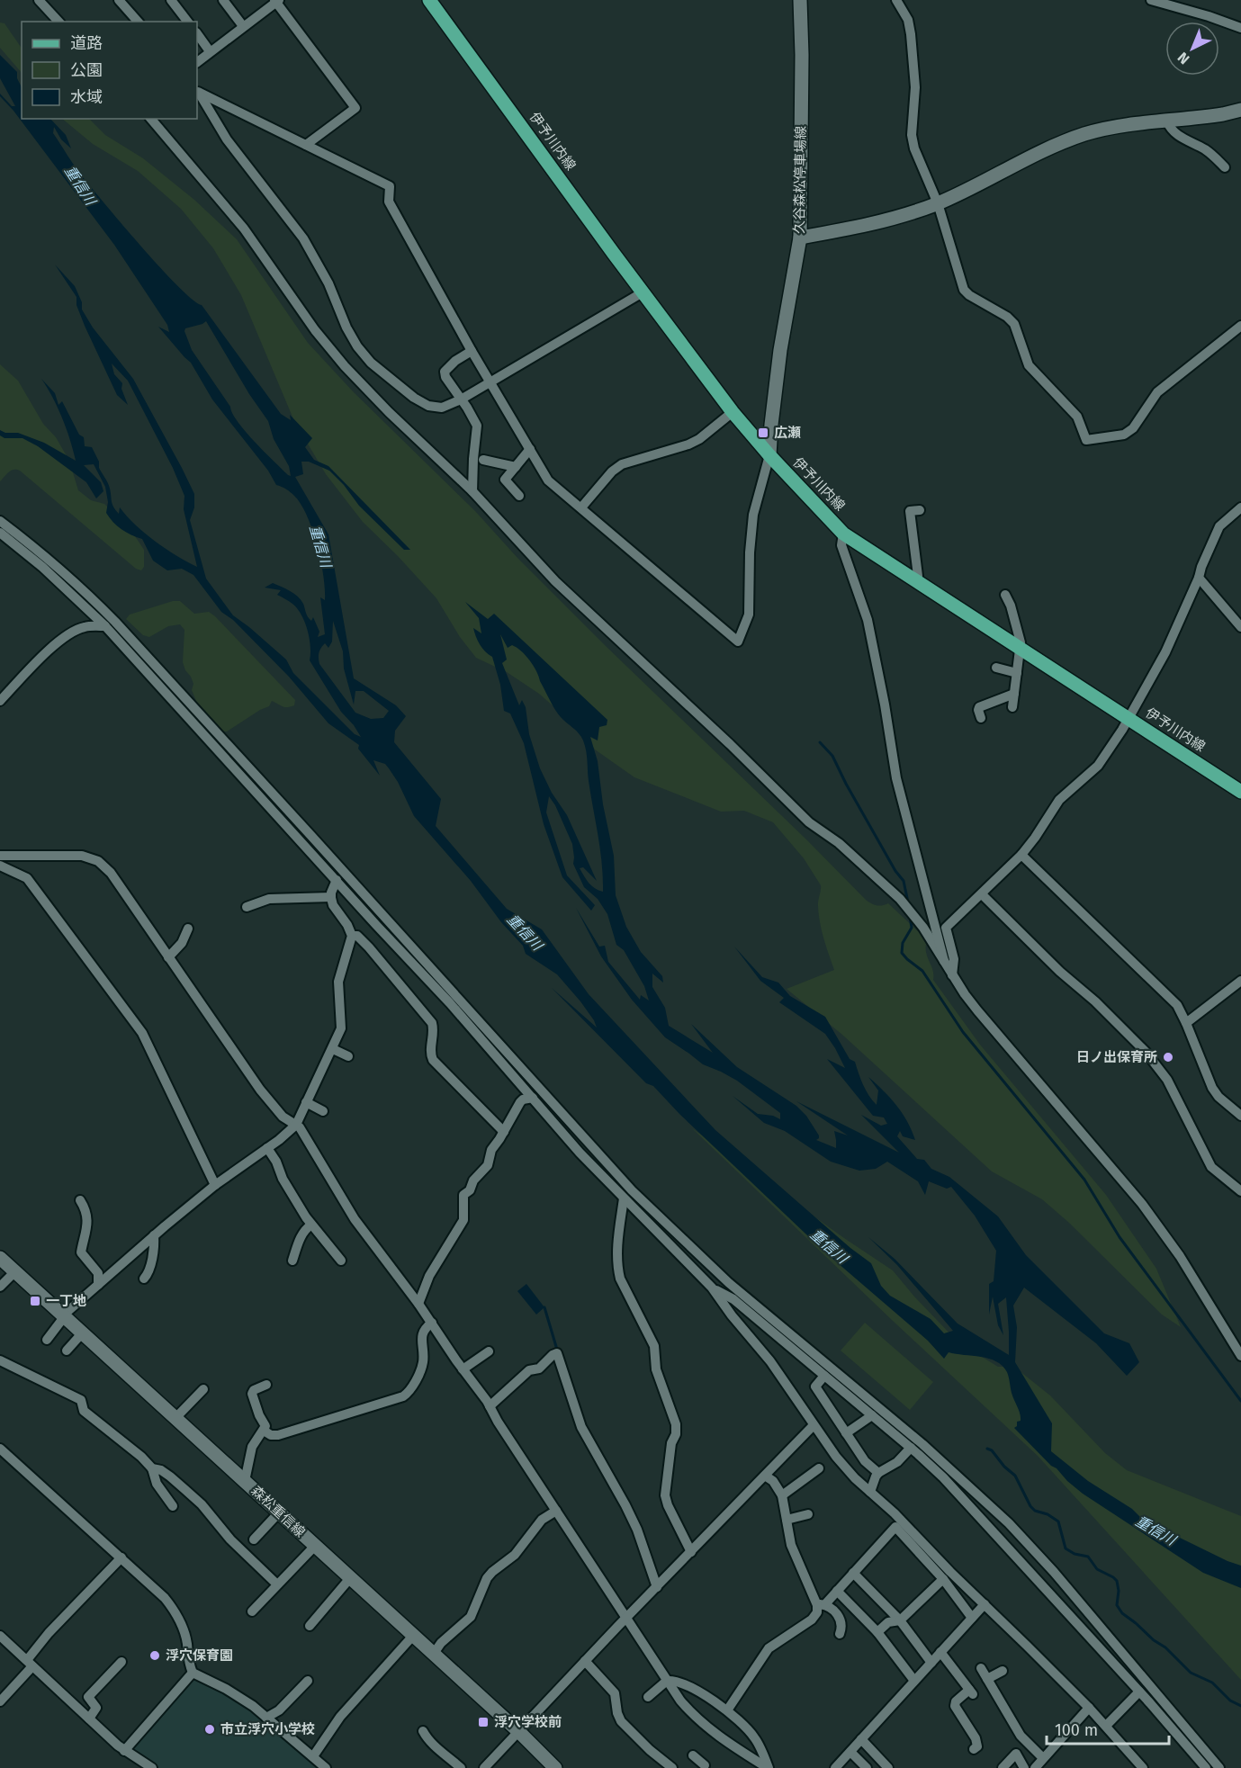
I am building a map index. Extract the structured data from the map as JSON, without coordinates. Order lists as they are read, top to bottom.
{
  "streets": {
    "main road": ["伊予川内線", "久谷森松停車場線", "森松重信線"]
  },
  "crossings": [
    ["伊予川内線", "久谷森松停車場線"]
  ],
  "water": ["重信川"],
  "places": {
    "transit": ["広瀬", "一丁地", "浮穴学校前"],
    "other": ["日ノ出保育所", "浮穴保育園", "市立浮穴小学校"]
  },
  "legend": ["道路", "公園", "水域"],
  "scale_bar": "100 m",
  "north": "bottom left"
}
